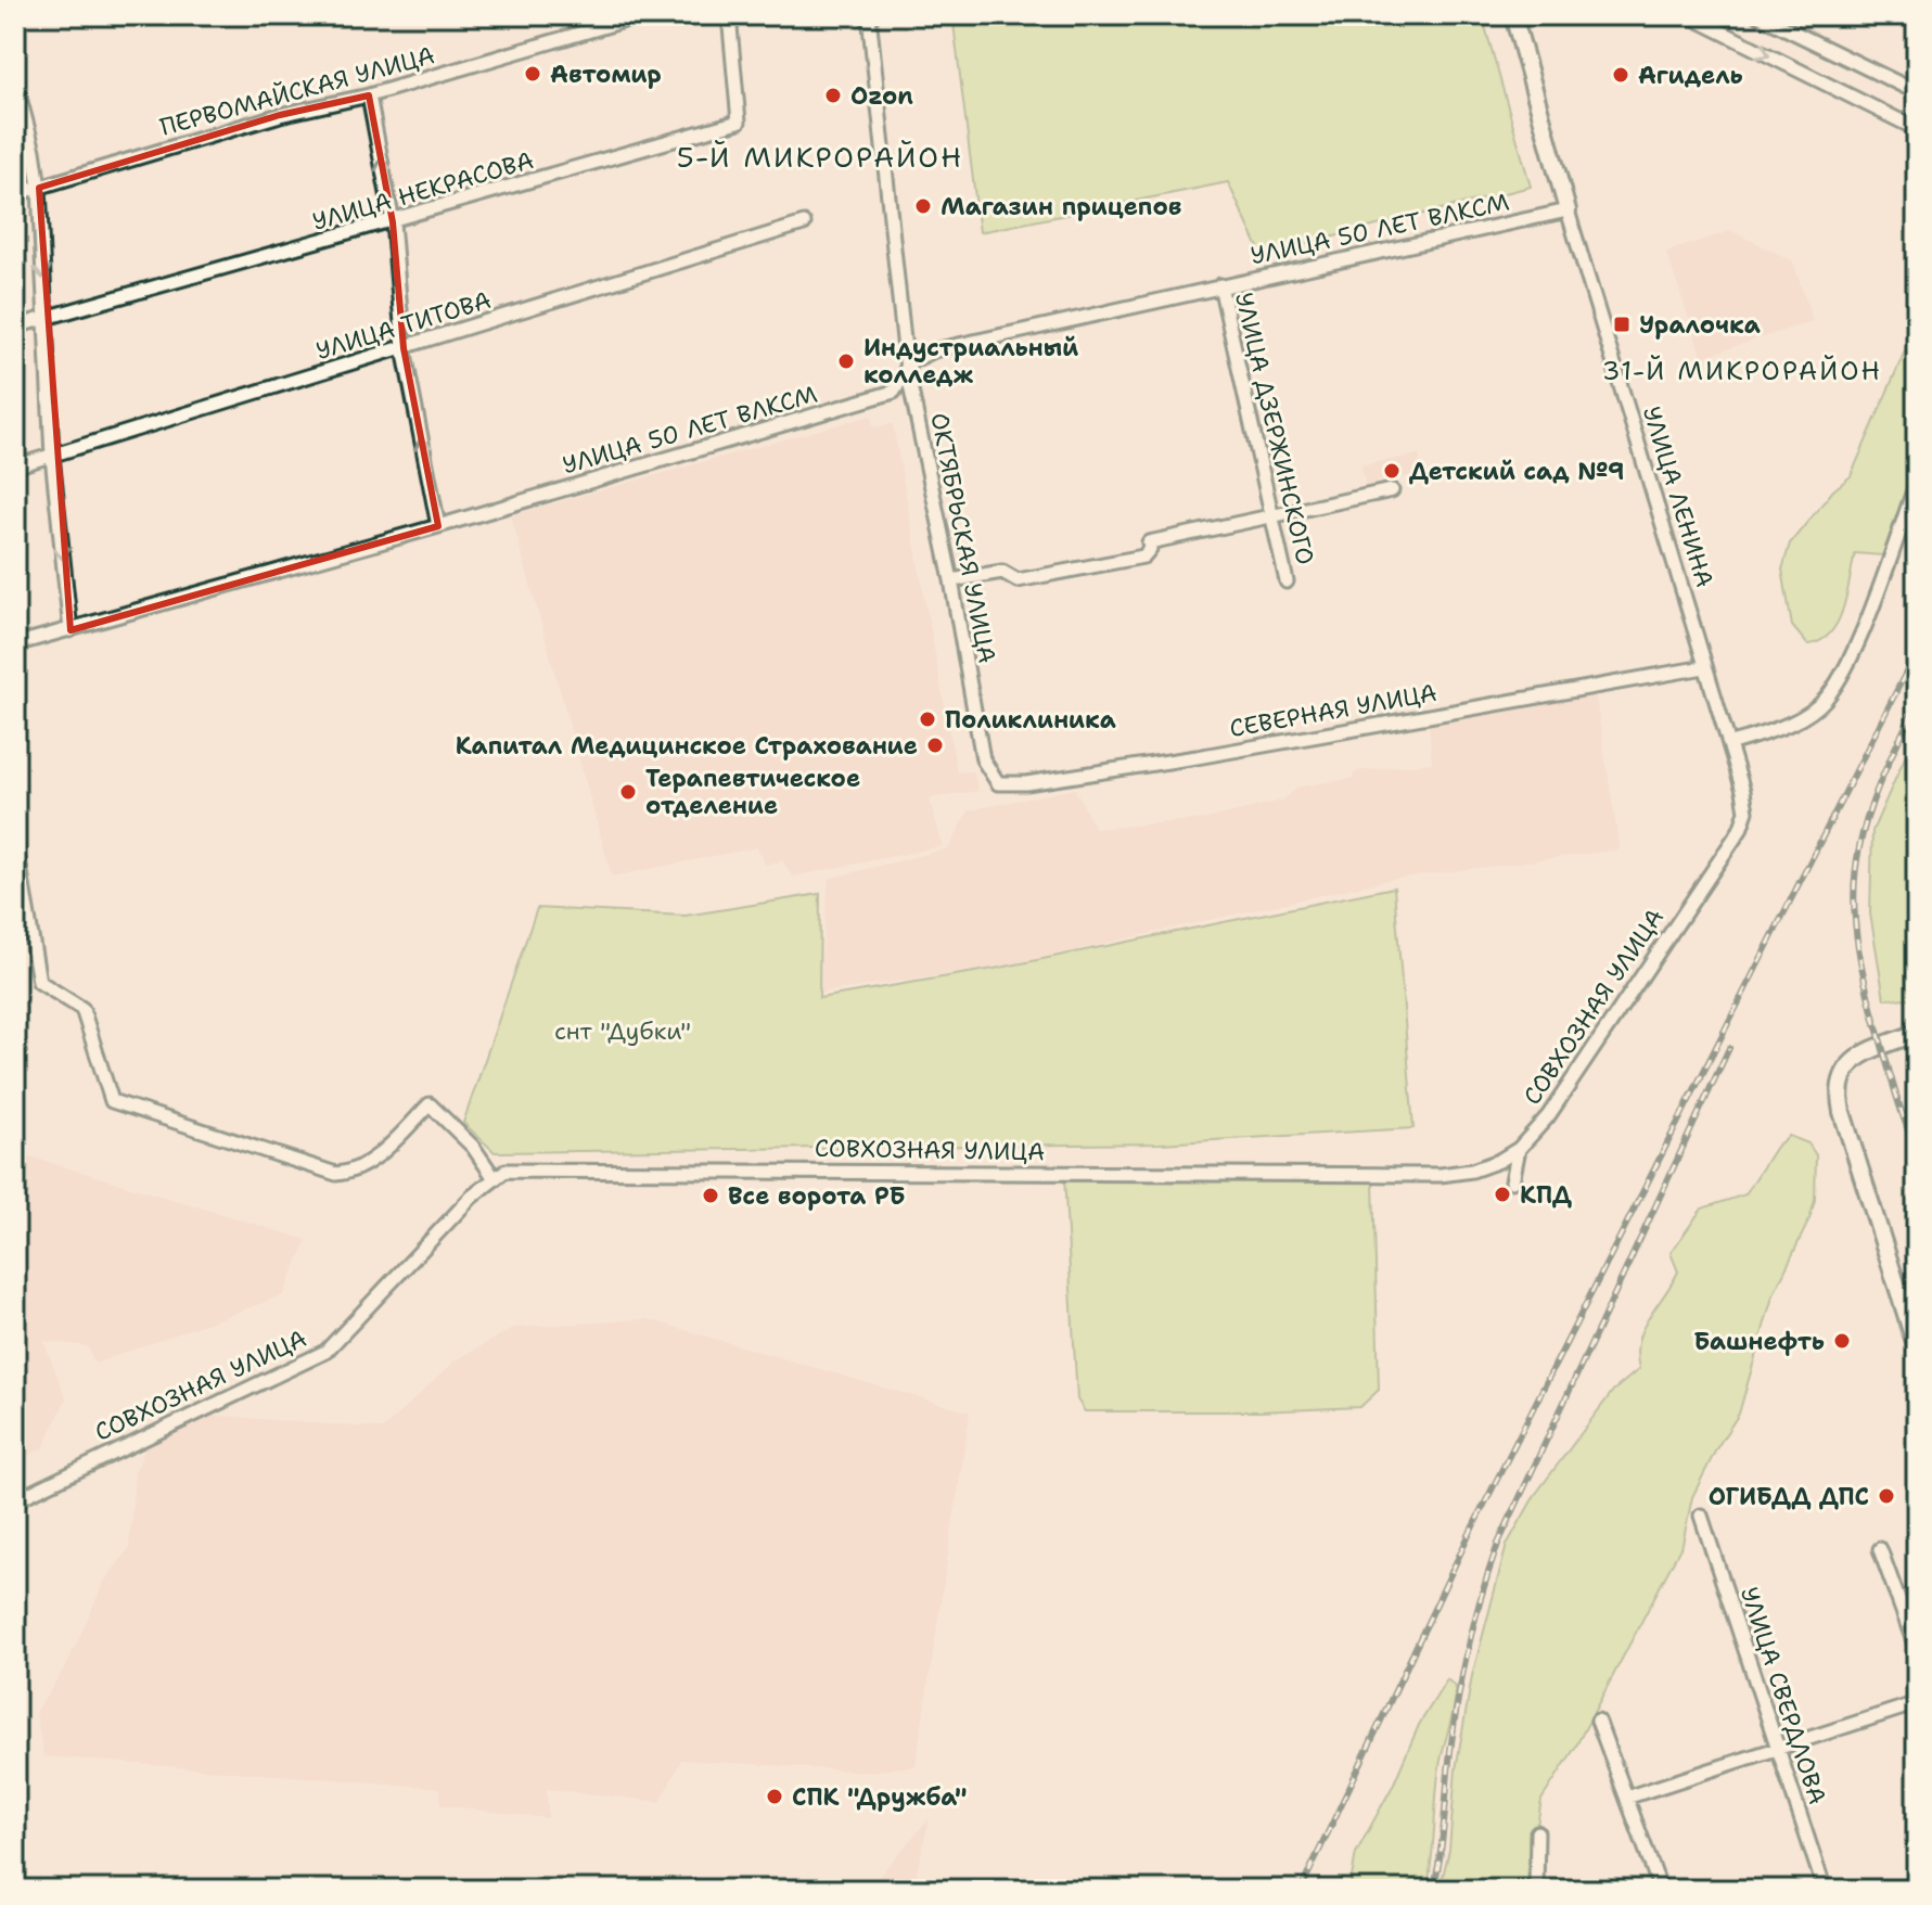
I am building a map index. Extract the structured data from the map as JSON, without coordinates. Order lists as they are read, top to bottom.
{
  "streets": {
    "main road": ["УЛИЦА ЛЕНИНА"],
    "street": [
      "ПЕРВОМАЙСКАЯ УЛИЦА",
      "УЛИЦА НЕКРАСОВА",
      "УЛИЦА 50 ЛЕТ ВЛКСМ",
      "УЛИЦА ТИТОВА",
      "УЛИЦА ДЗЕРЖИНСКОГО",
      "ОКТЯБРЬСКАЯ УЛИЦА",
      "СЕВЕРНАЯ УЛИЦА",
      "СОВХОЗНАЯ УЛИЦА",
      "УЛИЦА СВЕРДЛОВА"
    ]
  },
  "crossings": [
    ["УЛИЦА 50 ЛЕТ ВЛКСМ", "УЛИЦА ДЗЕРЖИНСКОГО"],
    ["УЛИЦА 50 ЛЕТ ВЛКСМ", "УЛИЦА ЛЕНИНА"],
    ["УЛИЦА 50 ЛЕТ ВЛКСМ", "ОКТЯБРЬСКАЯ УЛИЦА"],
    ["УЛИЦА ЛЕНИНА", "СЕВЕРНАЯ УЛИЦА"],
    ["УЛИЦА ЛЕНИНА", "СОВХОЗНАЯ УЛИЦА"],
    ["ОКТЯБРЬСКАЯ УЛИЦА", "СЕВЕРНАЯ УЛИЦА"]
  ],
  "districts": ["5-Й МИКРОРАЙОН", "31-Й МИКРОРАЙОН"],
  "parks": ["снт \"Дубки\""],
  "places": {
    "other": [
      "Автомир",
      "Агидель",
      "Ozon",
      "Магазин прицепов",
      "Индустриальный колледж",
      "Детский сад №9",
      "Поликлиника",
      "Капитал Медицинское Страхование",
      "Терапевтическое отделение",
      "КПД",
      "Все ворота РБ",
      "Башнефть",
      "ОГИБДД ДПС",
      "СПК \"Дружба\""
    ],
    "transit": ["Уралочка"]
  }
}
